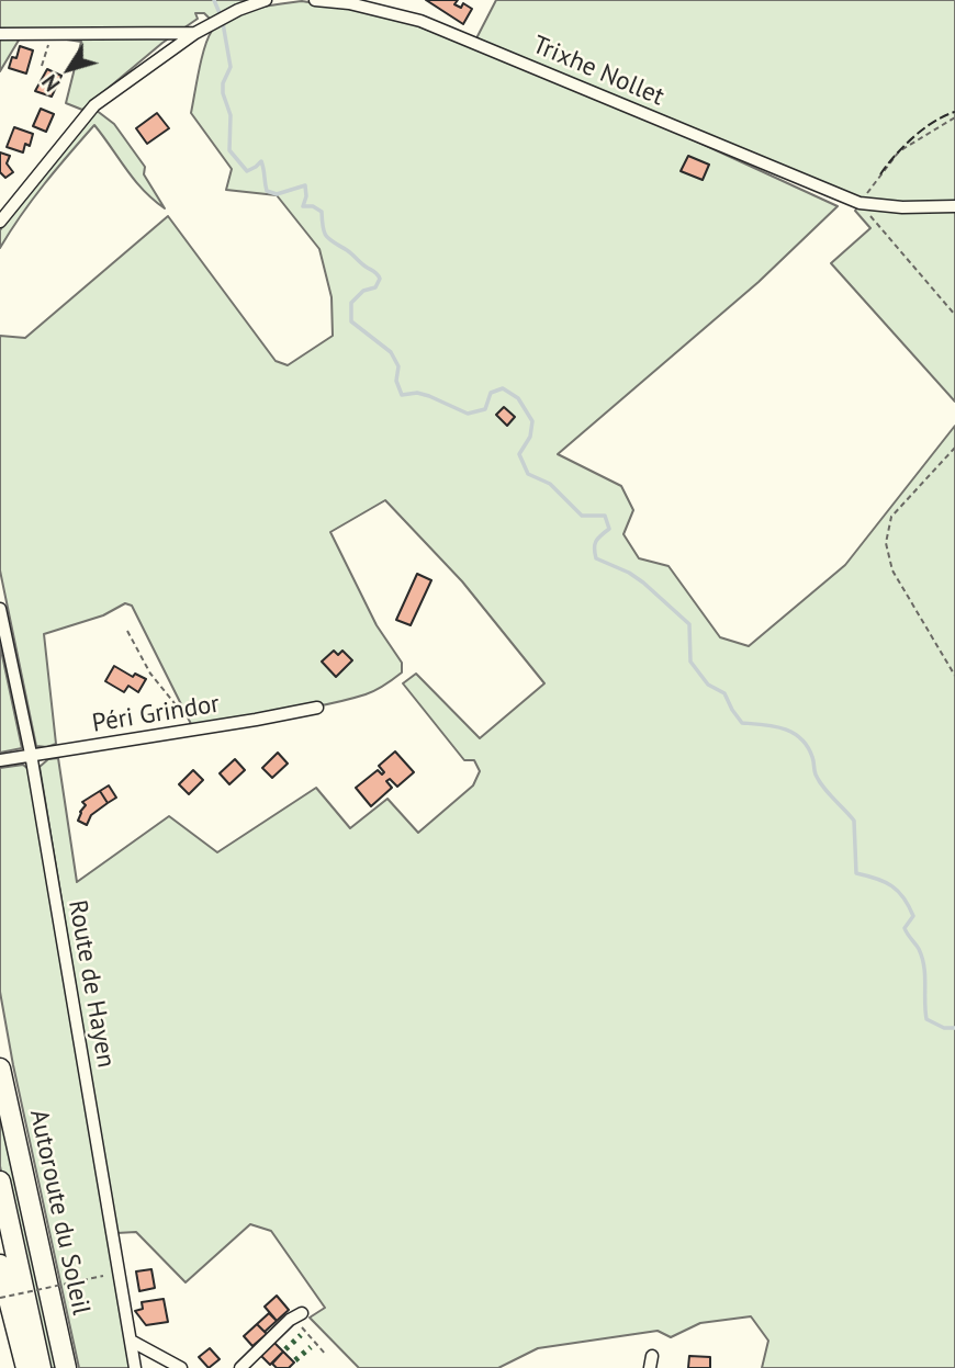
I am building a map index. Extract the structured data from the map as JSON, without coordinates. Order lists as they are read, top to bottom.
{
  "streets": {
    "highway": ["Autoroute du Soleil"],
    "street": ["Trixhe Nollet", "Péri Grindor", "Route de Hayen"]
  },
  "crossings": [
    ["Péri Grindor", "Route de Hayen"]
  ],
  "north": "bottom left"
}
